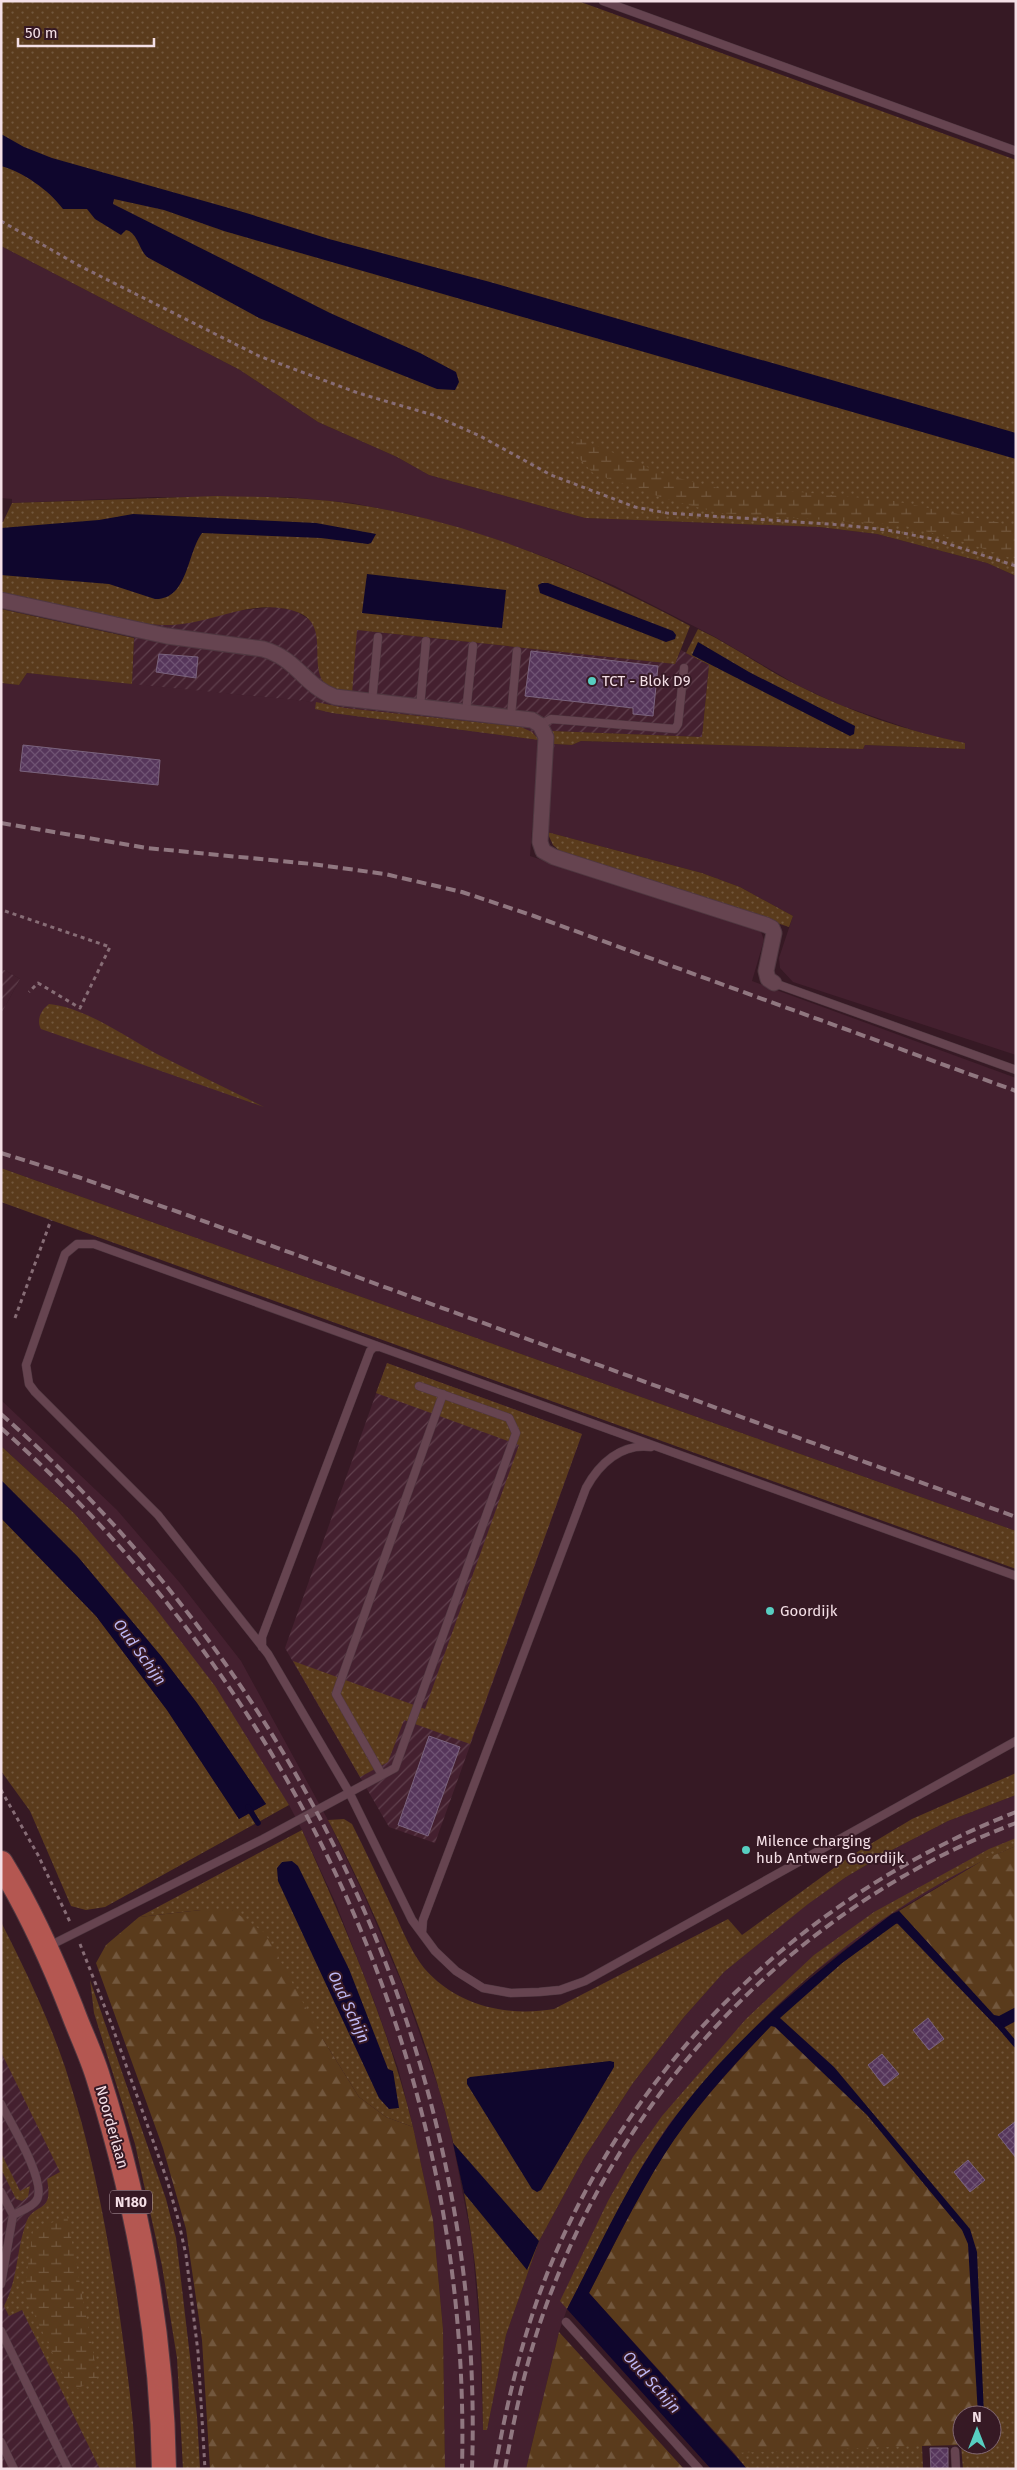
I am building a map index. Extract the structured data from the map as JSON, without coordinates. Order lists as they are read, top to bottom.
{
  "streets": {
    "main road": ["Noorderlaan", "N180"]
  },
  "water": ["Oud Schijn"],
  "places": ["TCT - Blok D9", "Goordijk", "Milence charging hub Antwerp Goordijk"],
  "scale_bar": "50 m",
  "north": "top"
}
